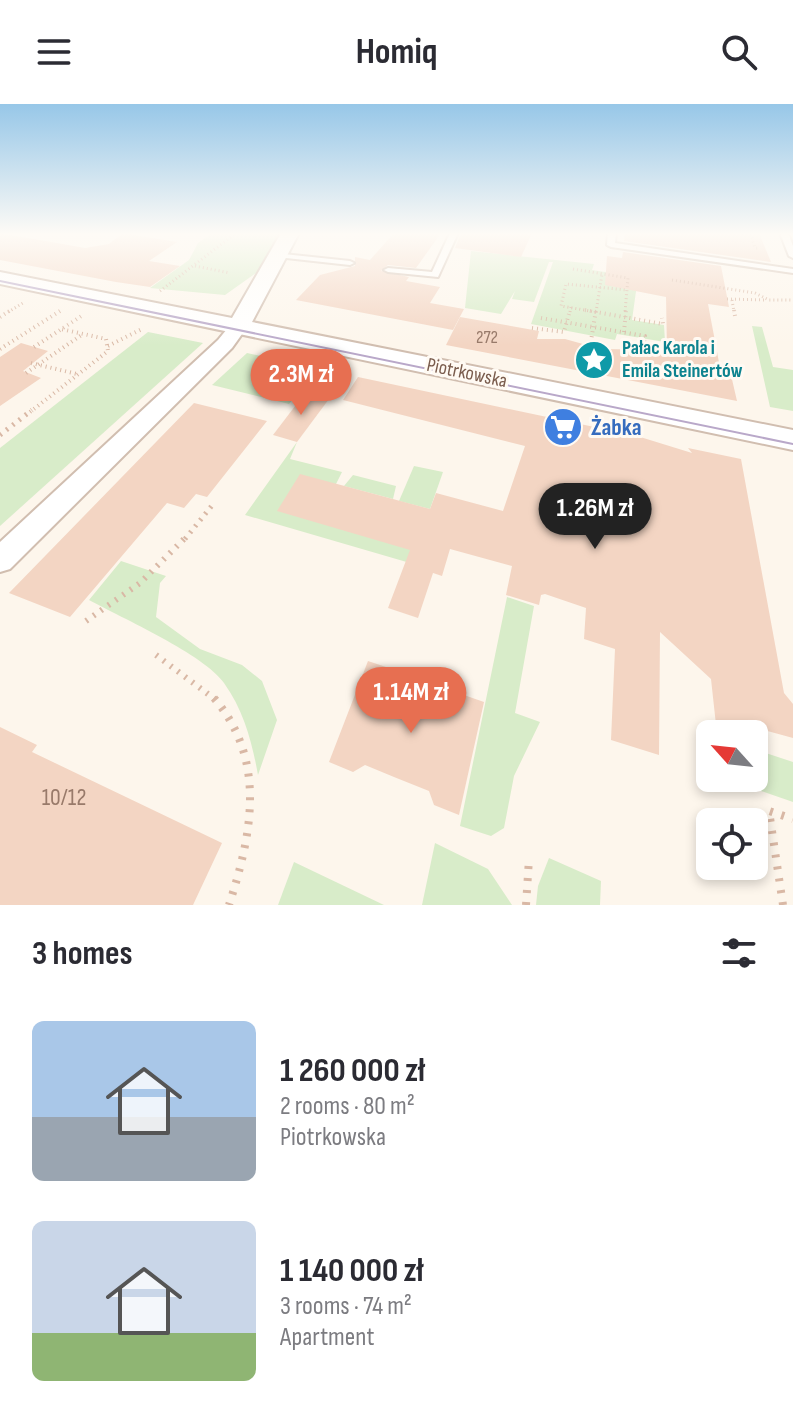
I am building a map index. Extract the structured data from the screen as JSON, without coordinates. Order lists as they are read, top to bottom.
{
  "streets": {
    "street": ["Piotrkowska"]
  },
  "places": {
    "place": ["Pałac Karola i Emila Steinertów"],
    "supermarket": ["Żabka"]
  },
  "house_numbers": ["272", "10/12"],
  "north": "top left",
  "page": {
    "header": "Homiq",
    "price": ["2.3M zł", "1.26M zł", "1.14M zł"],
    "heading": "3 homes",
    "list": [
      {
        "name": "1 260 000 zł",
        "note": "2 rooms · 80 m² · Piotrkowska"
      },
      {
        "name": "1 140 000 zł",
        "note": "3 rooms · 74 m² · Apartment"
      }
    ]
  }
}
